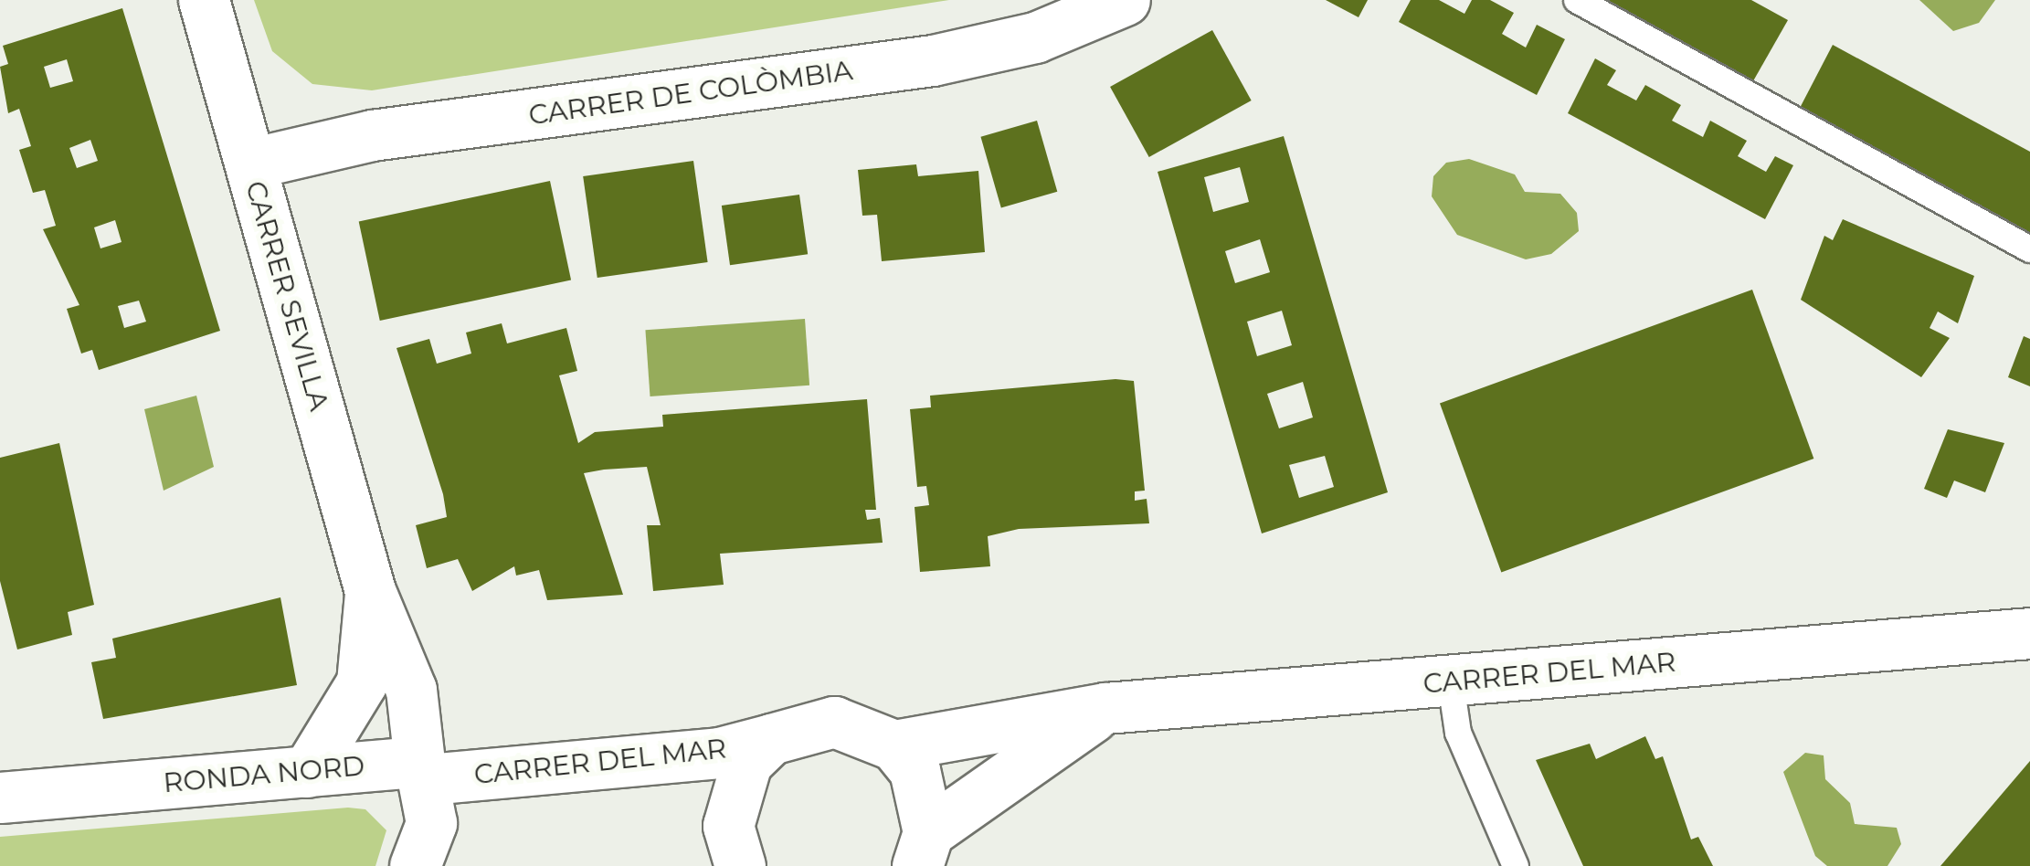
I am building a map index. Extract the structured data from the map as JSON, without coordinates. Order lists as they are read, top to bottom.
{
  "streets": {
    "street": [
      "CARRER DE COLÒMBIA",
      "CARRER SEVILLA",
      "CARRER DEL MAR",
      "RONDA NORD"
    ]
  },
  "crossings": [
    ["CARRER DE COLÒMBIA", "CARRER SEVILLA"],
    ["CARRER SEVILLA", "CARRER DEL MAR"],
    ["CARRER SEVILLA", "RONDA NORD"],
    ["CARRER DEL MAR", "RONDA NORD"]
  ]
}
